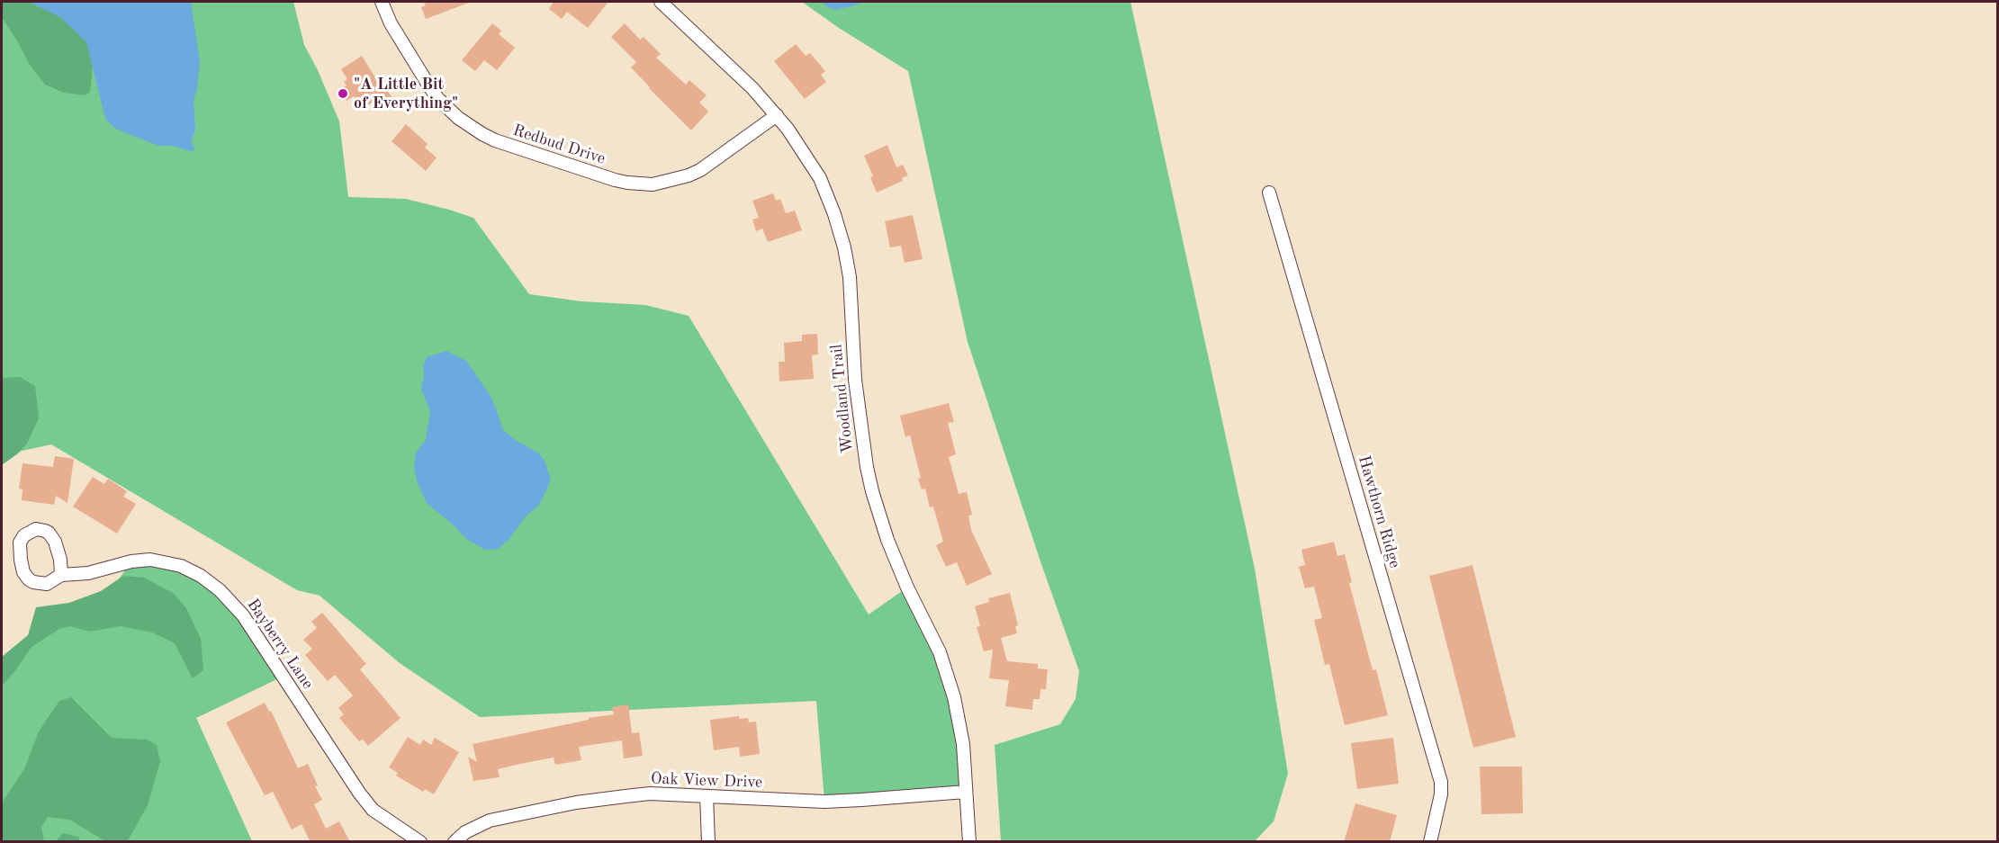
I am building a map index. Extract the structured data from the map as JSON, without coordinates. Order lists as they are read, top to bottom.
{
  "streets": {
    "street": [
      "Redbud Drive",
      "Woodland Trail",
      "Hawthorn Ridge",
      "Bayberry Lane",
      "Oak View Drive"
    ]
  },
  "crossings": [
    ["Redbud Drive", "Woodland Trail"],
    ["Woodland Trail", "Oak View Drive"]
  ],
  "places": ["\"A Little Bit of Everything\""]
}
